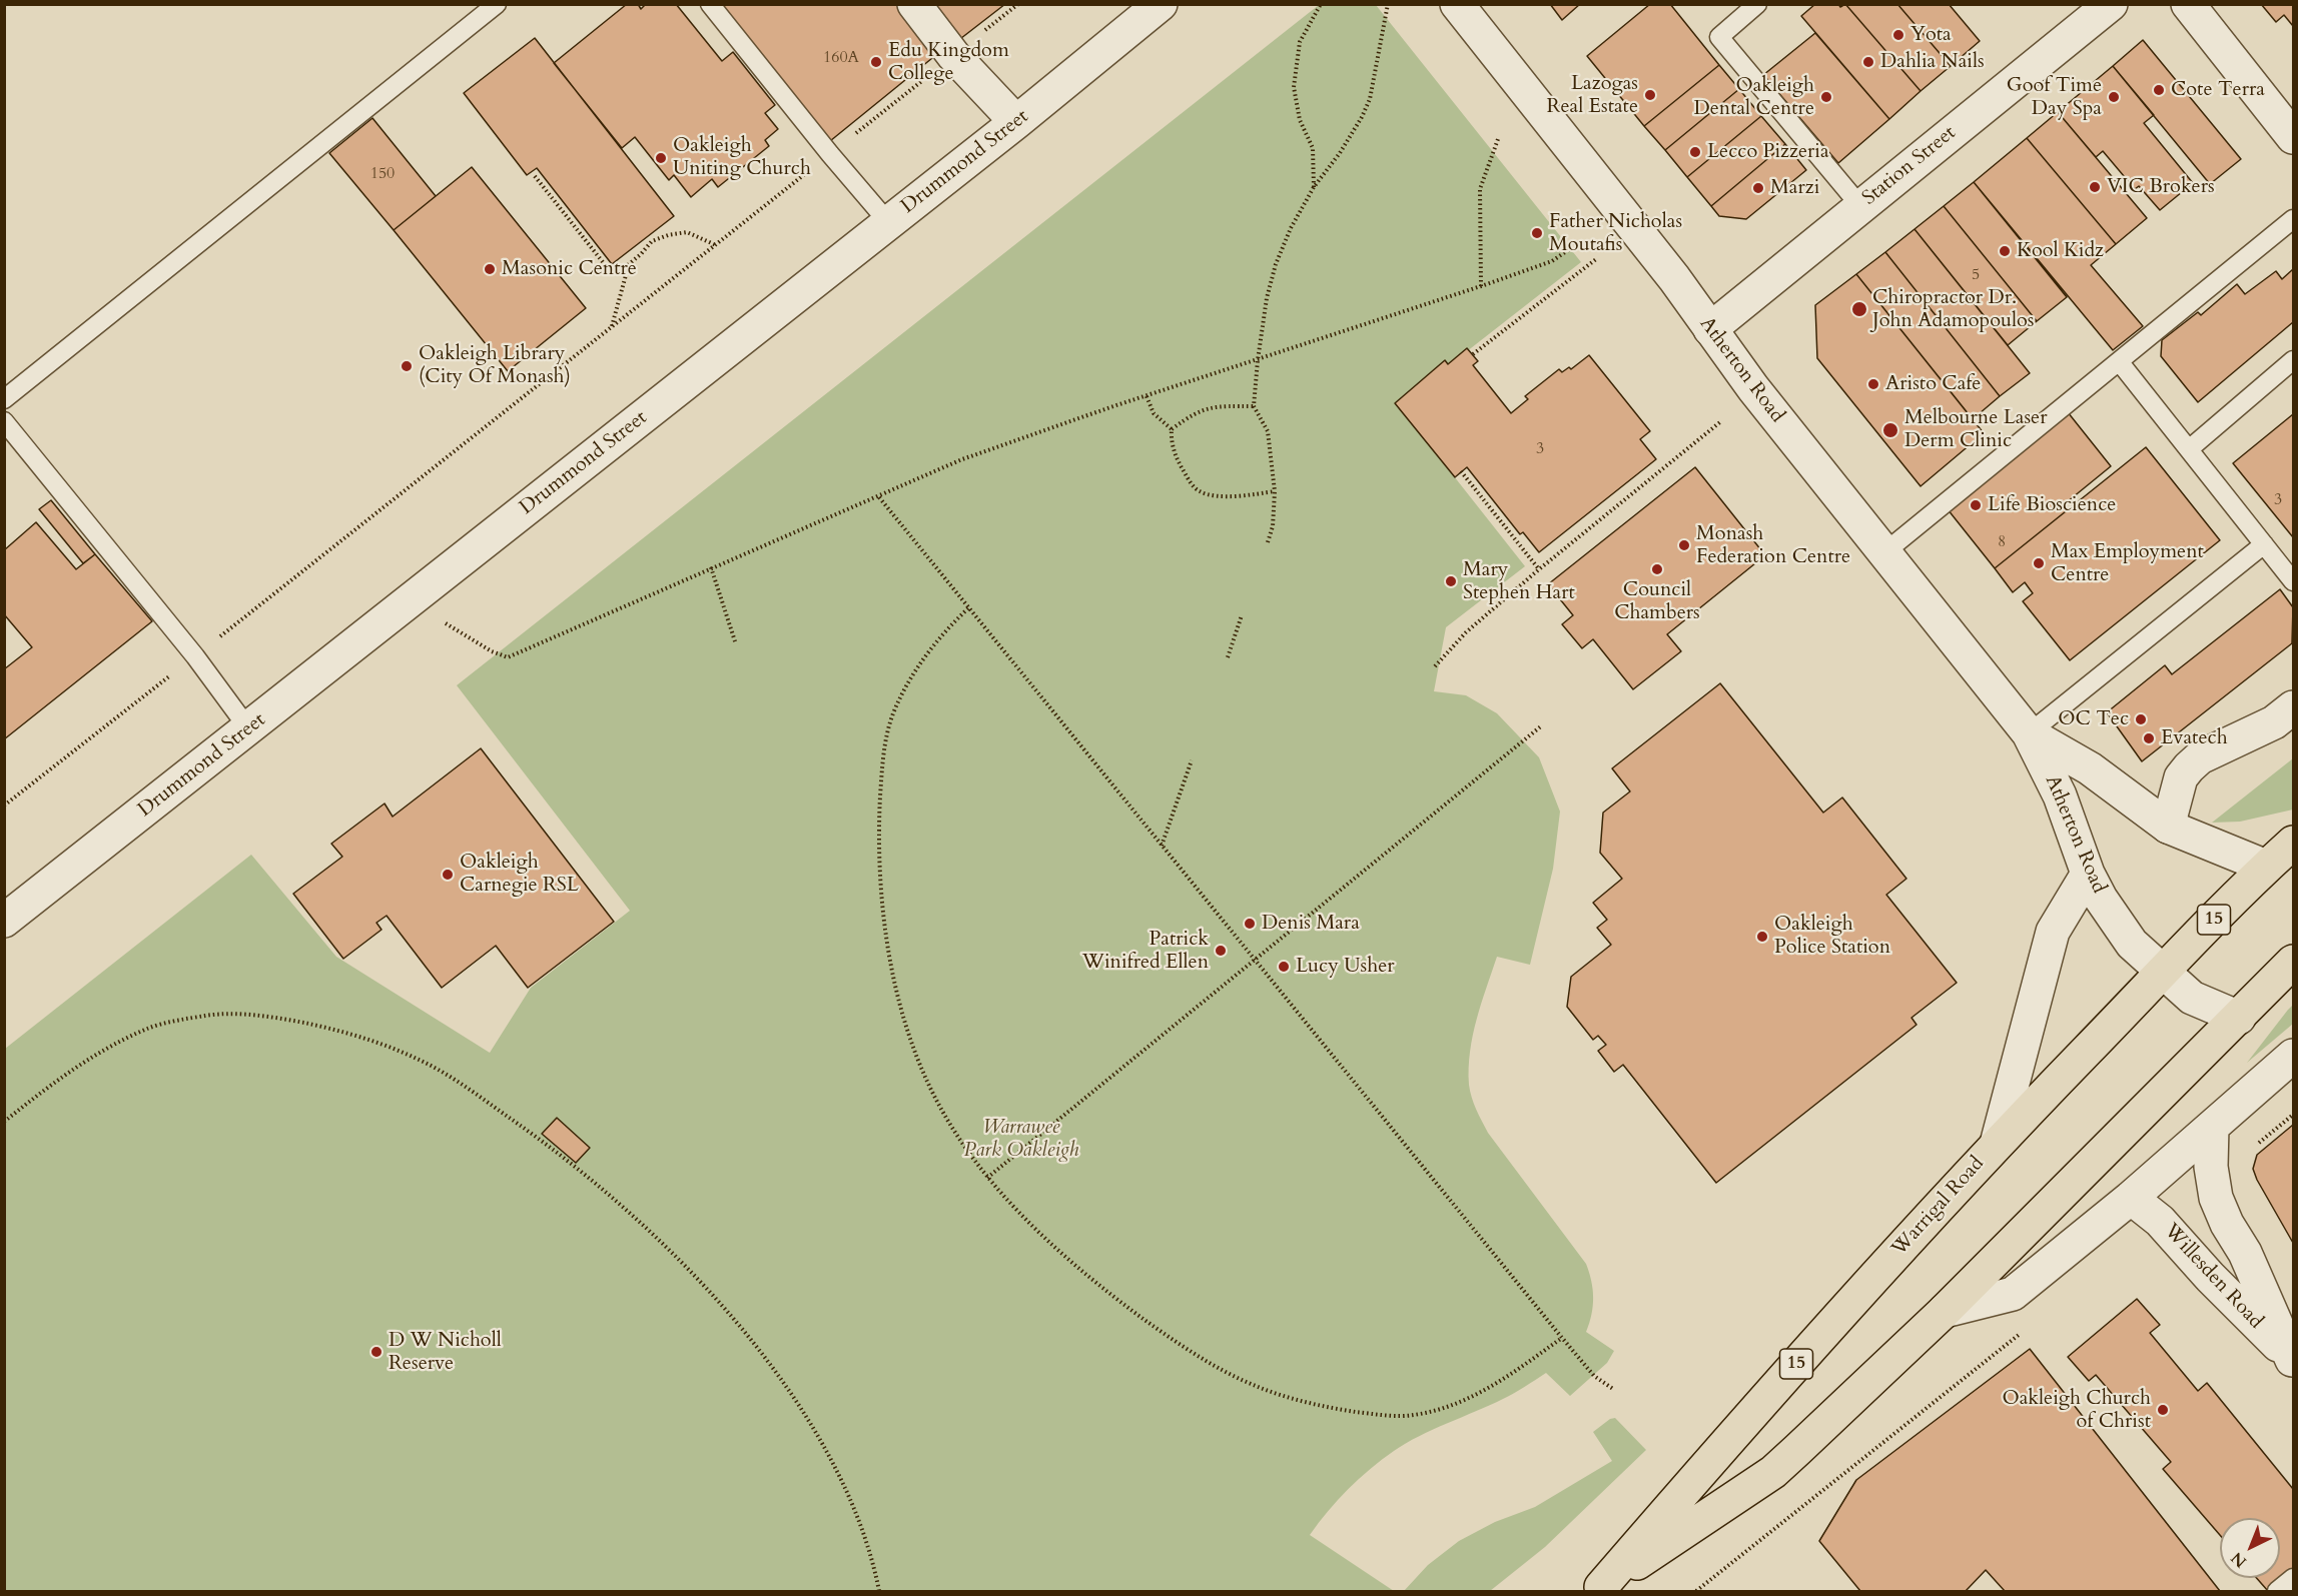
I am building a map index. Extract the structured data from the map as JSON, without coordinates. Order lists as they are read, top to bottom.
{
  "streets": {
    "highway": ["15", "Warrigal Road"],
    "street": [
      "Drummond Street",
      "Station Street",
      "Atherton Road",
      "Willesden Road"
    ]
  },
  "crossings": [
    ["Station Street", "Atherton Road"],
    ["Atherton Road", "Warrigal Road"],
    ["Warrigal Road", "Willesden Road"]
  ],
  "parks": ["Warrawee Park Oakleigh"],
  "places": [
    "Yota",
    "Edu Kingdom College",
    "Dahlia Nails",
    "Cote Terra",
    "Lazogas Real Estate",
    "Oakleigh Dental Centre",
    "Goof Time Day Spa",
    "Lecco Pizzeria",
    "Oakleigh Uniting Church",
    "VIC Brokers",
    "Marzi",
    "Father Nicholas Moutafis",
    "Kool Kidz",
    "Masonic Centre",
    "Chiropractor Dr. John Adamopoulos",
    "Oakleigh Library (City Of Monash)",
    "Aristo Cafe",
    "Melbourne Laser Derm Clinic",
    "Life Bioscience",
    "Monash Federation Centre",
    "Max Employment Centre",
    "Council Chambers",
    "Mary Stephen Hart",
    "OC Tec",
    "Evatech",
    "Oakleigh Carnegie RSL",
    "Denis Mara",
    "Oakleigh Police Station",
    "Patrick Winifred Ellen",
    "Lucy Usher",
    "D W Nicholl Reserve",
    "Oakleigh Church of Christ"
  ],
  "house_numbers": [
    "160A",
    "150",
    "5",
    "3",
    "3",
    "8"
  ],
  "north": "bottom left"
}
